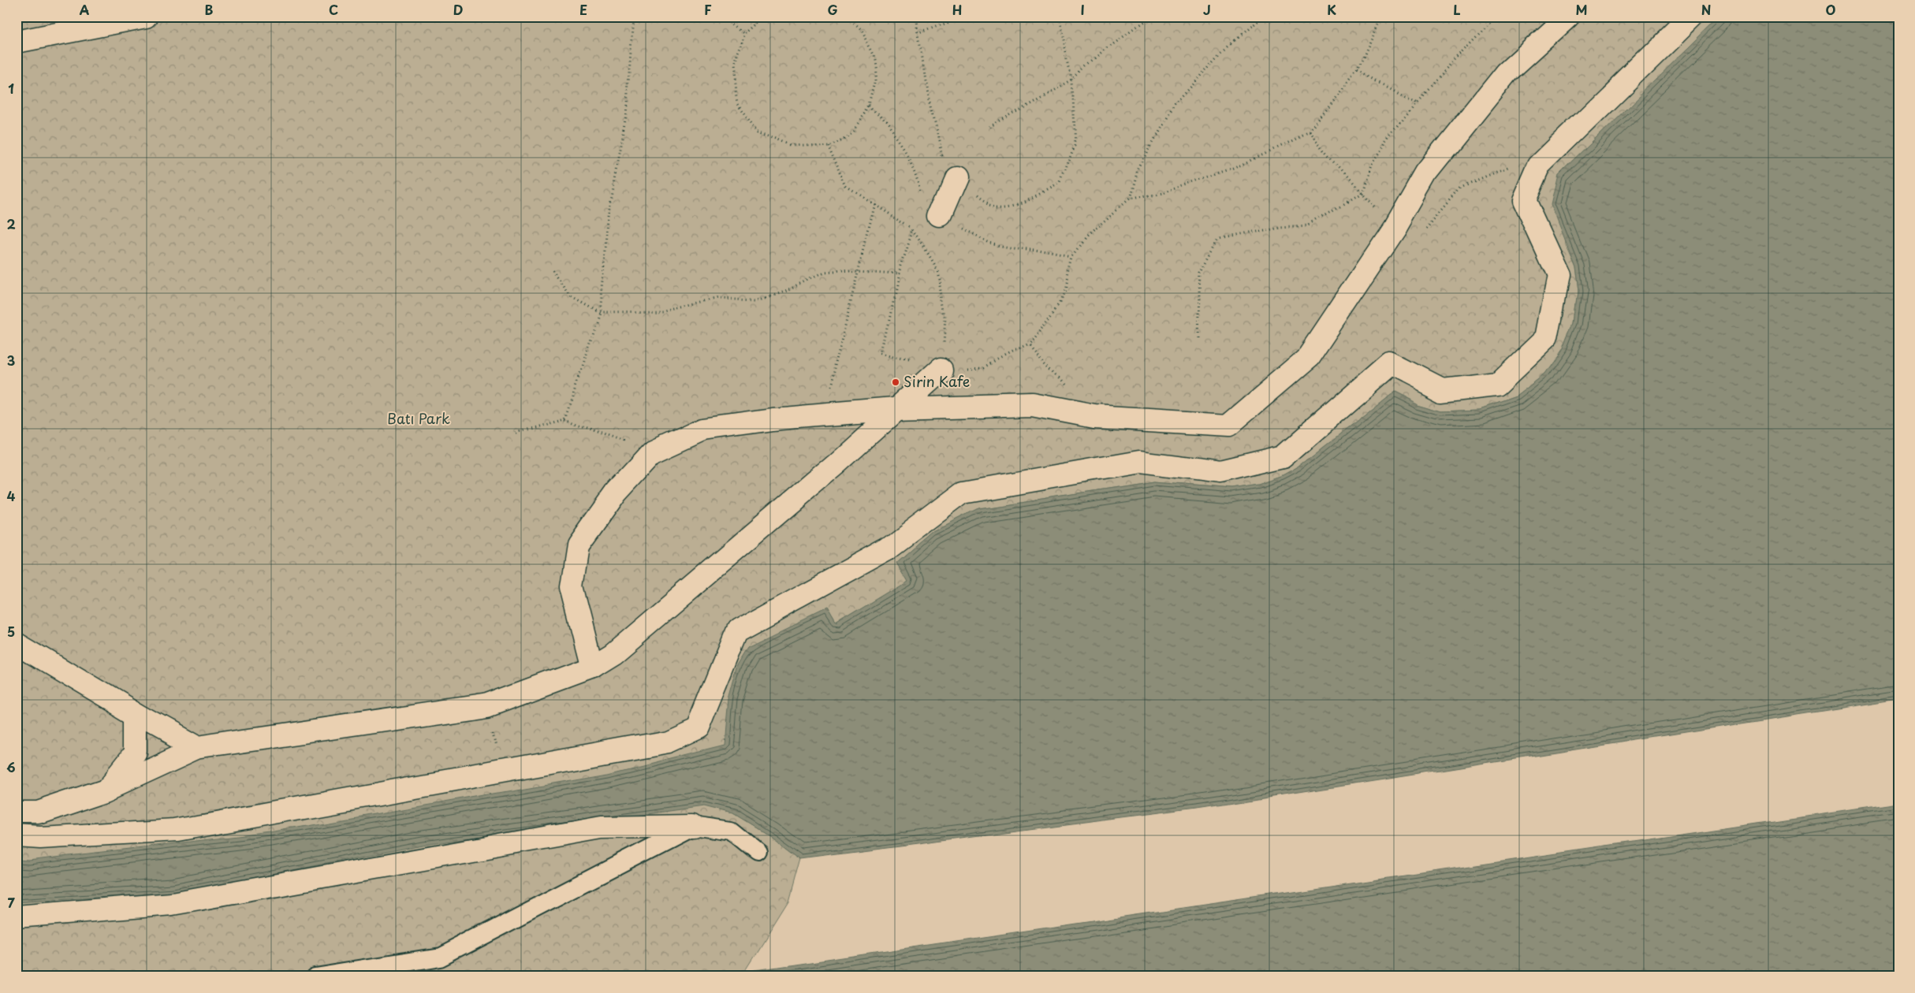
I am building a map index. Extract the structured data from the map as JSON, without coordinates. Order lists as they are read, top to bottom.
{
  "parks": ["Batı Park"],
  "places": ["Sirin Kafe"],
  "grid": {
    "columns": [
      "A",
      "B",
      "C",
      "D",
      "E",
      "F",
      "G",
      "H",
      "I",
      "J",
      "K",
      "L",
      "M",
      "N",
      "O"
    ],
    "rows": [
      "1",
      "2",
      "3",
      "4",
      "5",
      "6",
      "7"
    ]
  }
}
